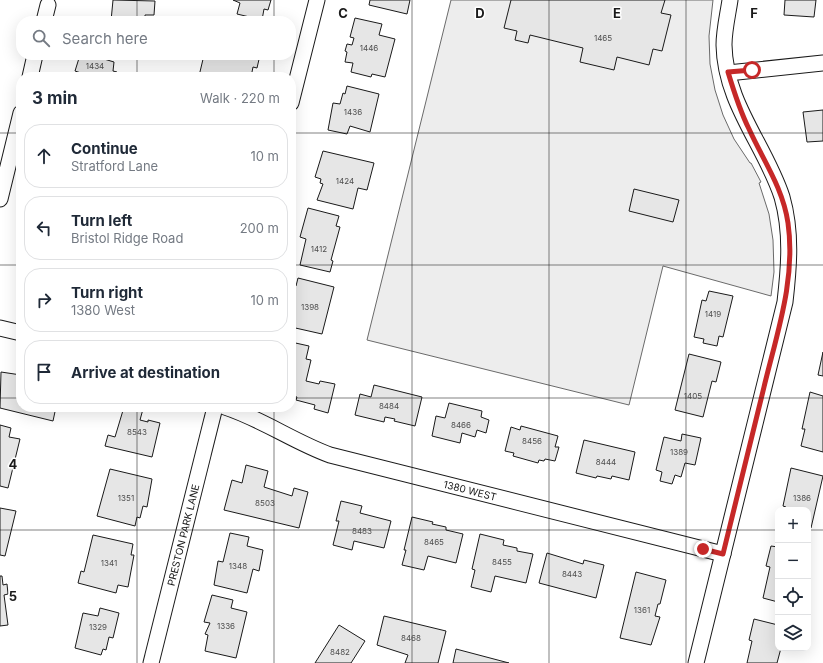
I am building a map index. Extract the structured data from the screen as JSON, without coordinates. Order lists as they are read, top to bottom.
{
  "streets": {
    "street": ["1380 WEST", "PRESTON PARK LANE"]
  },
  "house_numbers": [
    "1465",
    "1446",
    "1434",
    "1436",
    "1424",
    "1412",
    "1398",
    "1419",
    "1405",
    "8484",
    "8466",
    "8543",
    "8456",
    "1389",
    "8444",
    "1351",
    "1386",
    "8503",
    "8483",
    "8465",
    "8455",
    "1341",
    "1348",
    "8443",
    "1361",
    "1336",
    "1329",
    "8468",
    "8482"
  ],
  "page": {
    "search": "Search here",
    "heading": ["3 min", "Walk · 220 m"],
    "list": [
      ["Continue", "Stratford Lane", "10 m"],
      ["Turn left", "Bristol Ridge Road", "200 m"],
      ["Turn right", "1380 West", "10 m"],
      "Arrive at destination"
    ],
    "map_buttons": ["+", "−"]
  },
  "grid": {
    "columns": [
      "C",
      "D",
      "E",
      "F"
    ],
    "rows": ["4", "5"]
  }
}
